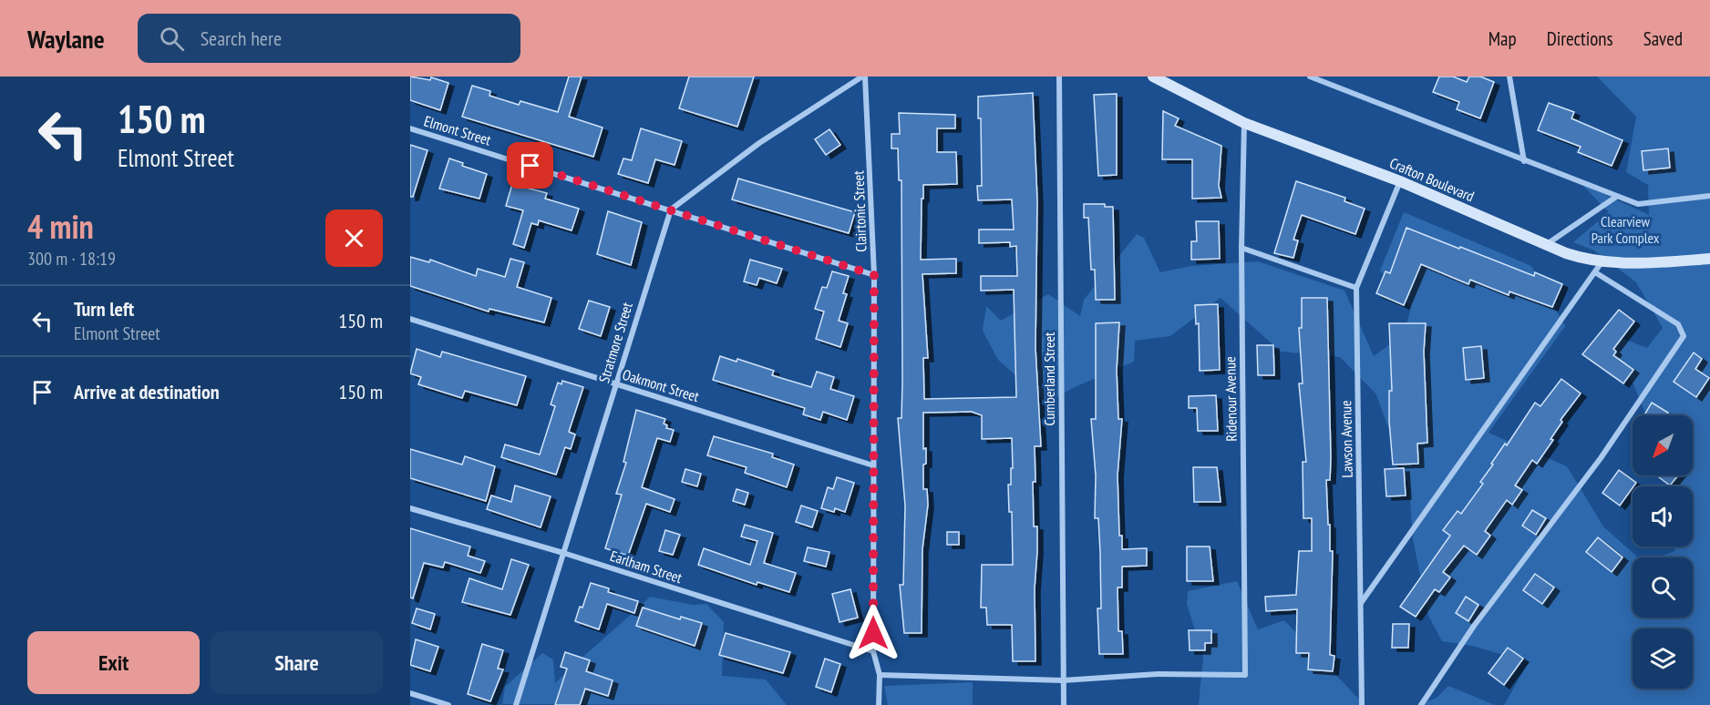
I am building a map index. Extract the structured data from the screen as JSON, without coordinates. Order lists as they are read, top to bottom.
{
  "streets": {
    "main road": ["Crafton Boulevard"],
    "street": [
      "Elmont Street",
      "Clairtonic Street",
      "Stratmore Street",
      "Cumberland Street",
      "Oakmont Street",
      "Ridenour Avenue",
      "Lawson Avenue",
      "Earlham Street"
    ]
  },
  "crossings": [
    ["Elmont Street", "Clairtonic Street"],
    ["Elmont Street", "Stratmore Street"],
    ["Crafton Boulevard", "Ridenour Avenue"],
    ["Crafton Boulevard", "Lawson Avenue"],
    ["Clairtonic Street", "Oakmont Street"],
    ["Clairtonic Street", "Earlham Street"],
    ["Stratmore Street", "Oakmont Street"],
    ["Stratmore Street", "Earlham Street"],
    ["Cumberland Street", "Ridenour Avenue"]
  ],
  "parks": ["Clearview Park Complex"],
  "north": "bottom left",
  "page": {
    "header": "Waylane",
    "search": "Search here",
    "nav": ["Map", "Directions", "Saved"],
    "turn": ["150 m", "Elmont Street"],
    "heading": ["4 min", "300 m · 18:19"],
    "list": [
      {
        "name": "Turn left",
        "note": "Elmont Street",
        "value": "150 m"
      },
      {
        "name": "Arrive at destination",
        "value": "150 m"
      }
    ],
    "buttons": ["Exit", "Share"]
  }
}
